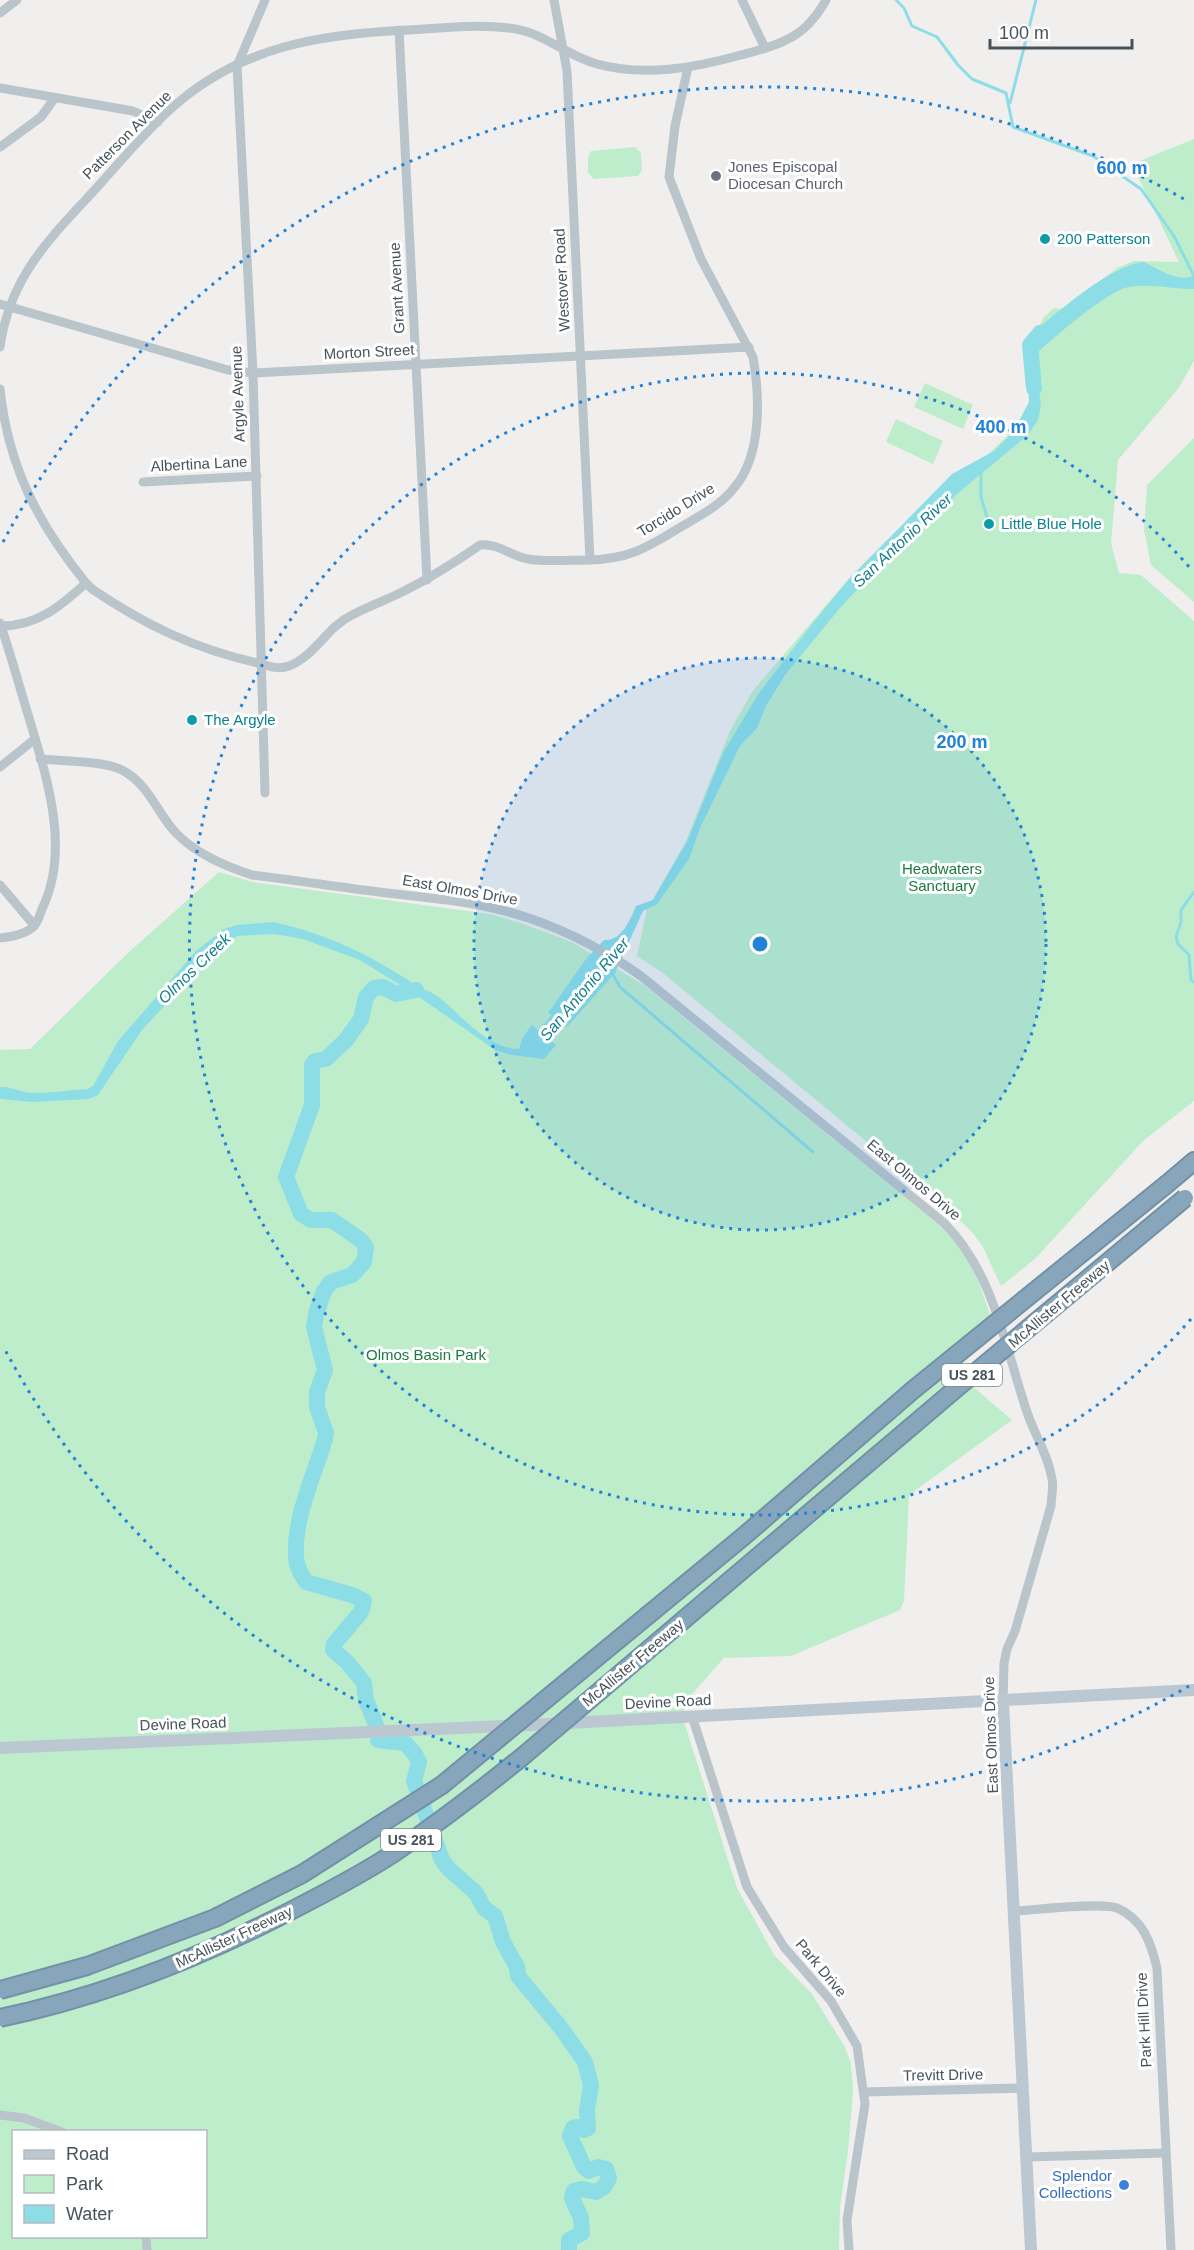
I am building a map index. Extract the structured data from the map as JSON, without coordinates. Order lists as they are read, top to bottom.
{
  "streets": {
    "highway": ["McAllister Freeway", "US 281"],
    "street": [
      "Patterson Avenue",
      "Westover Road",
      "Grant Avenue",
      "Morton Street",
      "Argyle Avenue",
      "Albertina Lane",
      "Torcido Drive",
      "East Olmos Drive",
      "Devine Road",
      "Park Drive",
      "Park Hill Drive",
      "Trevitt Drive"
    ]
  },
  "crossings": [
    ["Patterson Avenue", "Westover Road"],
    ["Patterson Avenue", "Grant Avenue"],
    ["Patterson Avenue", "Morton Street"],
    ["Patterson Avenue", "Argyle Avenue"],
    ["Patterson Avenue", "Torcido Drive"],
    ["Westover Road", "Morton Street"],
    ["Westover Road", "Torcido Drive"],
    ["Grant Avenue", "Morton Street"],
    ["Grant Avenue", "Torcido Drive"],
    ["Morton Street", "Argyle Avenue"],
    ["Morton Street", "Torcido Drive"],
    ["Argyle Avenue", "Albertina Lane"],
    ["Argyle Avenue", "Torcido Drive"],
    ["East Olmos Drive", "Devine Road"],
    ["East Olmos Drive", "Park Hill Drive"],
    ["East Olmos Drive", "Trevitt Drive"],
    ["Devine Road", "Park Drive"],
    ["Park Drive", "Trevitt Drive"]
  ],
  "water": ["San Antonio River", "Olmos Creek"],
  "parks": ["Headwaters Sanctuary", "Olmos Basin Park"],
  "places": [
    "Jones Episcopal Diocesan Church",
    "200 Patterson",
    "Little Blue Hole",
    "The Argyle",
    "Splendor Collections"
  ],
  "legend": ["Road", "Park", "Water"],
  "scale_bar": "100 m",
  "rings": ["600 m", "400 m", "200 m"]
}
